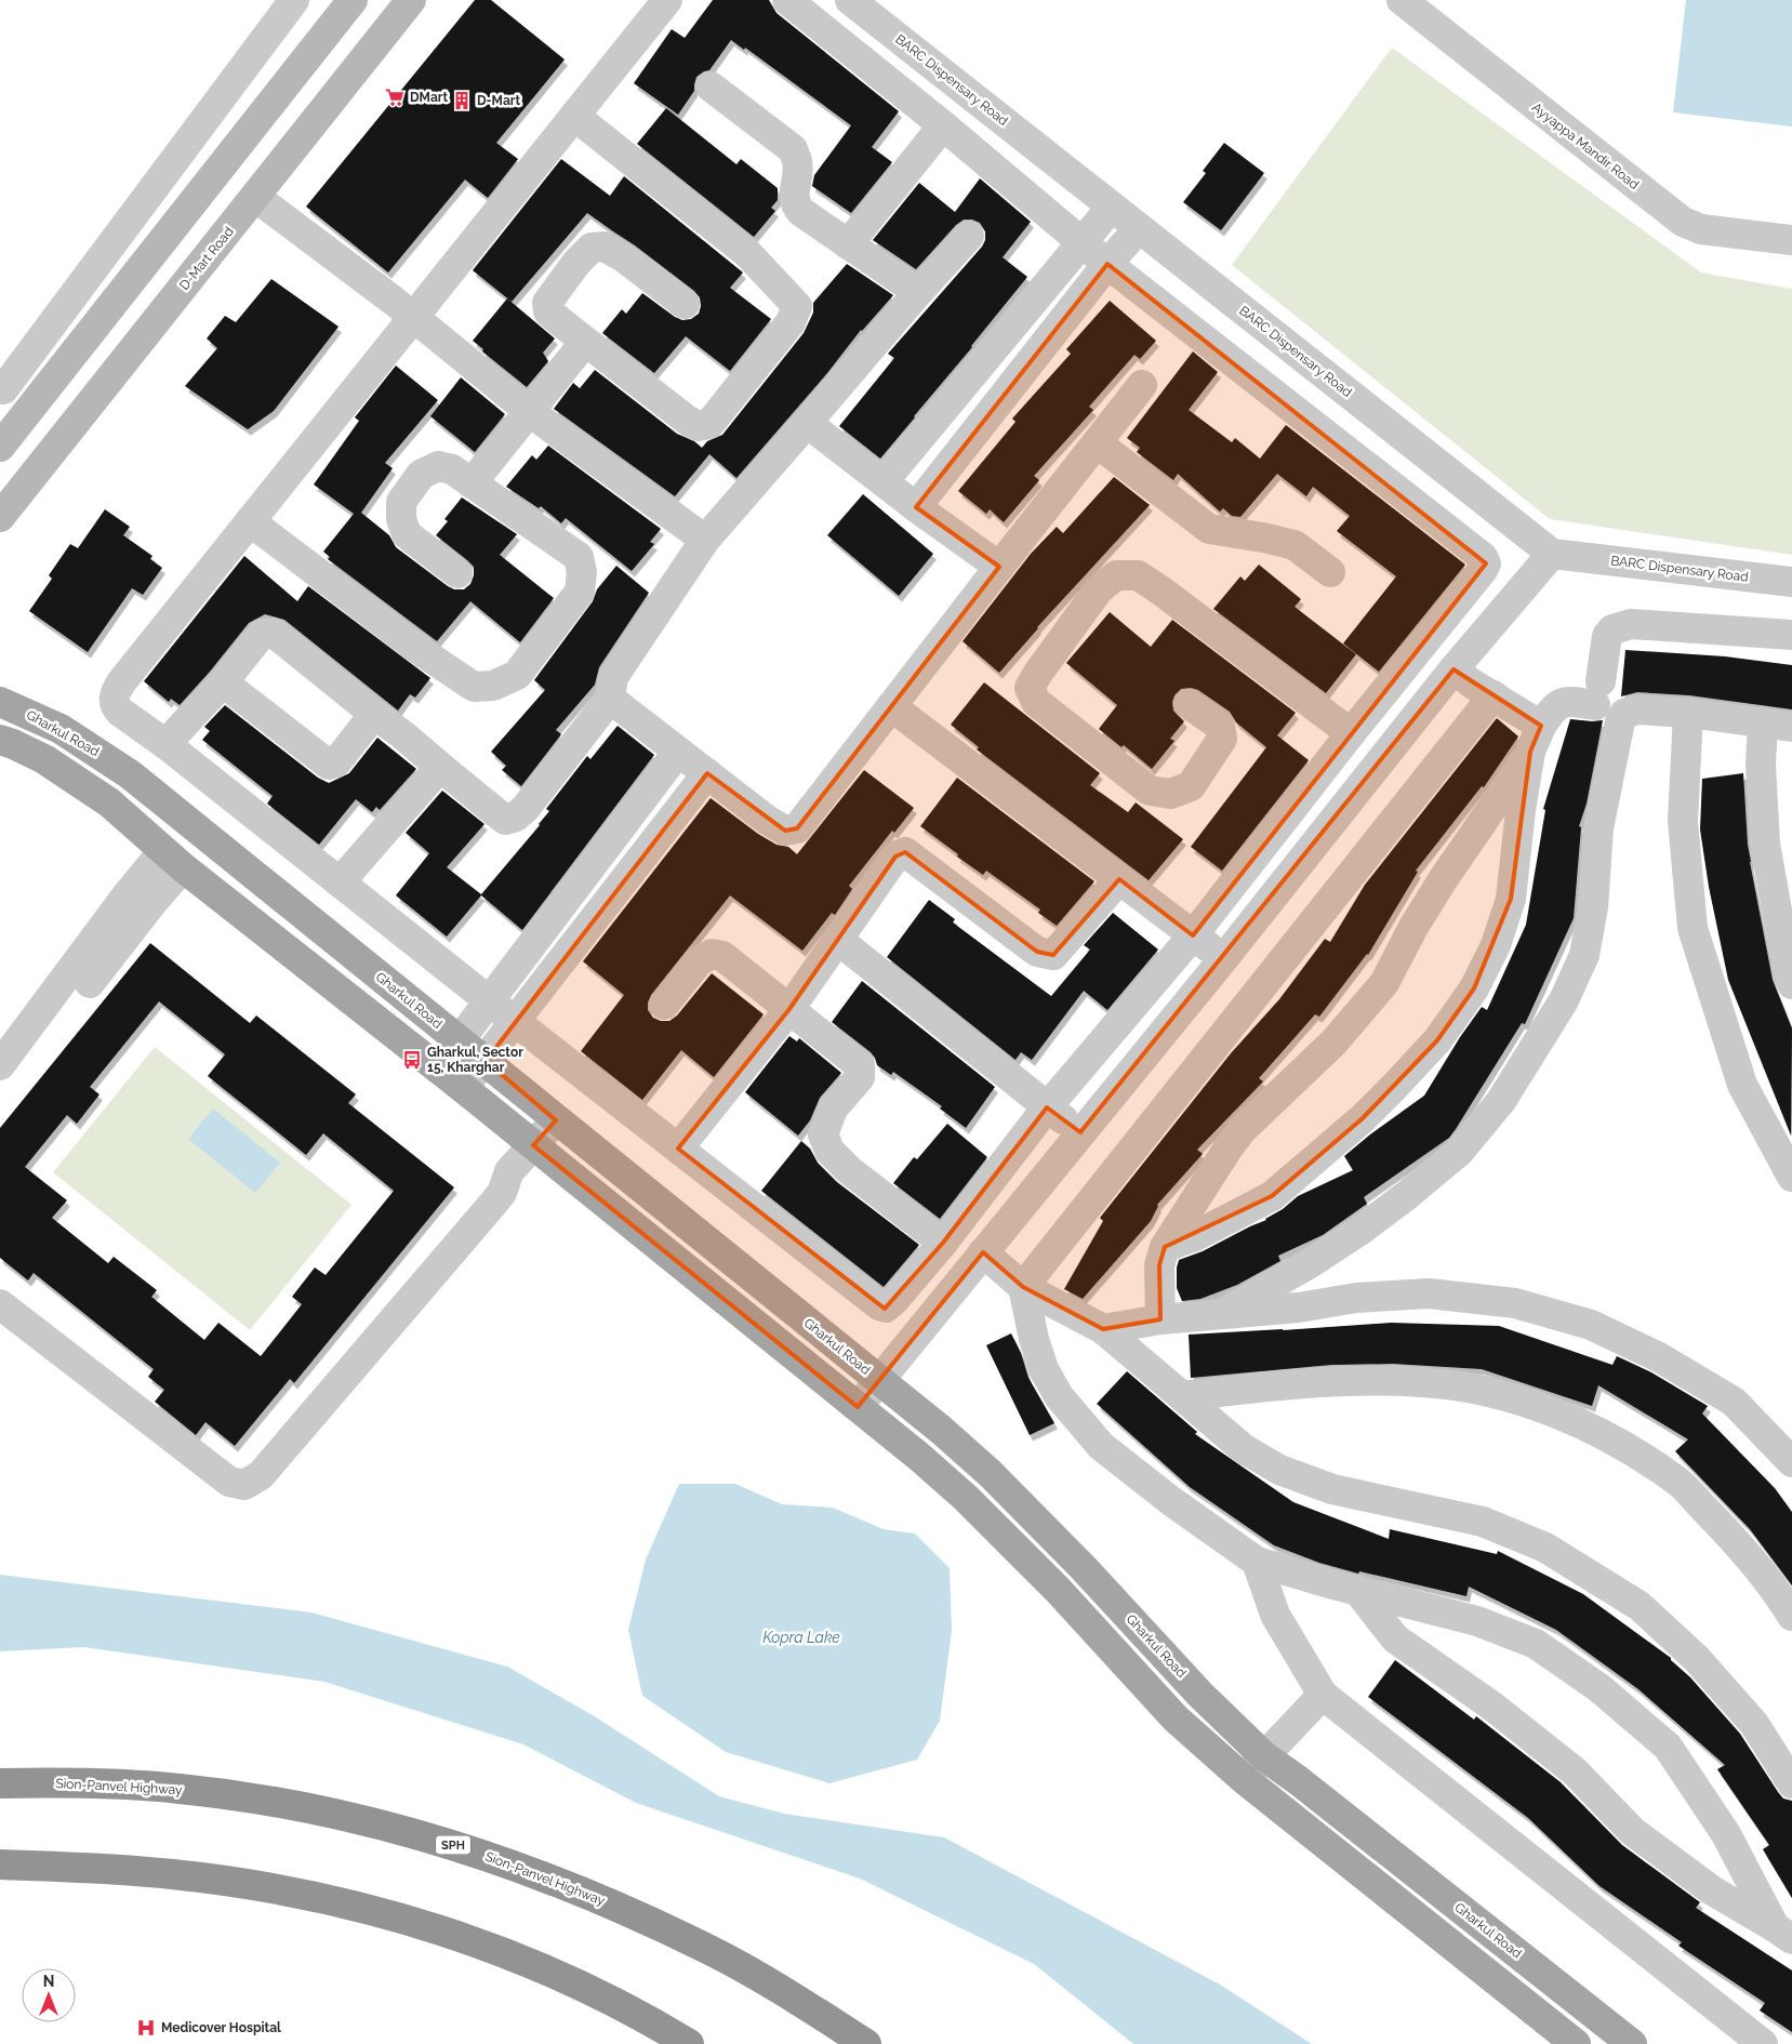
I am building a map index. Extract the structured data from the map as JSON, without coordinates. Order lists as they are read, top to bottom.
{
  "streets": {
    "highway": ["Sion-Panvel Highway", "SPH"],
    "main road": ["D-Mart Road", "Gharkul Road"],
    "street": ["BARC Dispensary Road", "Ayyappa Mandir Road"]
  },
  "water": ["Kopra Lake"],
  "places": {
    "supermarket": ["DMart"],
    "building": ["D-Mart"],
    "bus stop": ["Gharkul, Sector 15, Kharghar"],
    "hospital": ["Medicover Hospital"]
  },
  "north": "top"
}
